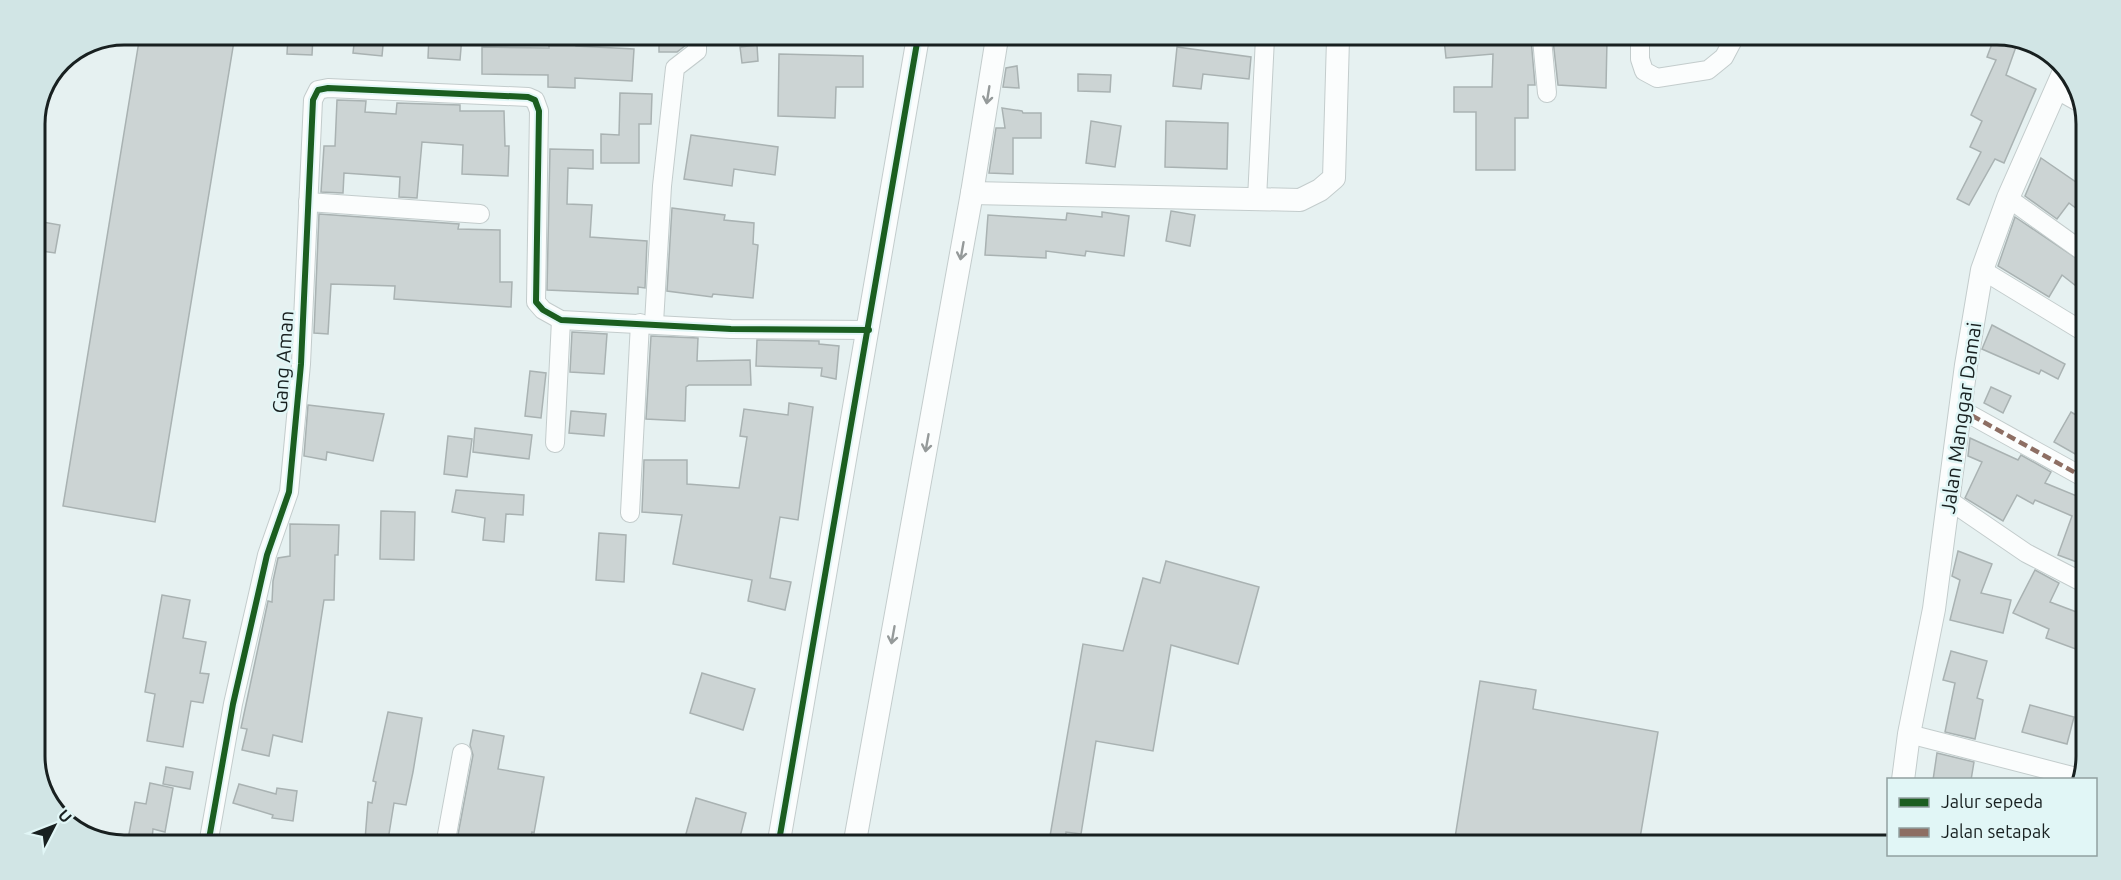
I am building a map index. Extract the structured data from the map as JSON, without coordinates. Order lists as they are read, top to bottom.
{
  "streets": {
    "street": ["Gang Aman", "Jalan Manggar Damai"]
  },
  "legend": ["Jalur sepeda", "Jalan setapak"],
  "north": "top right"
}
